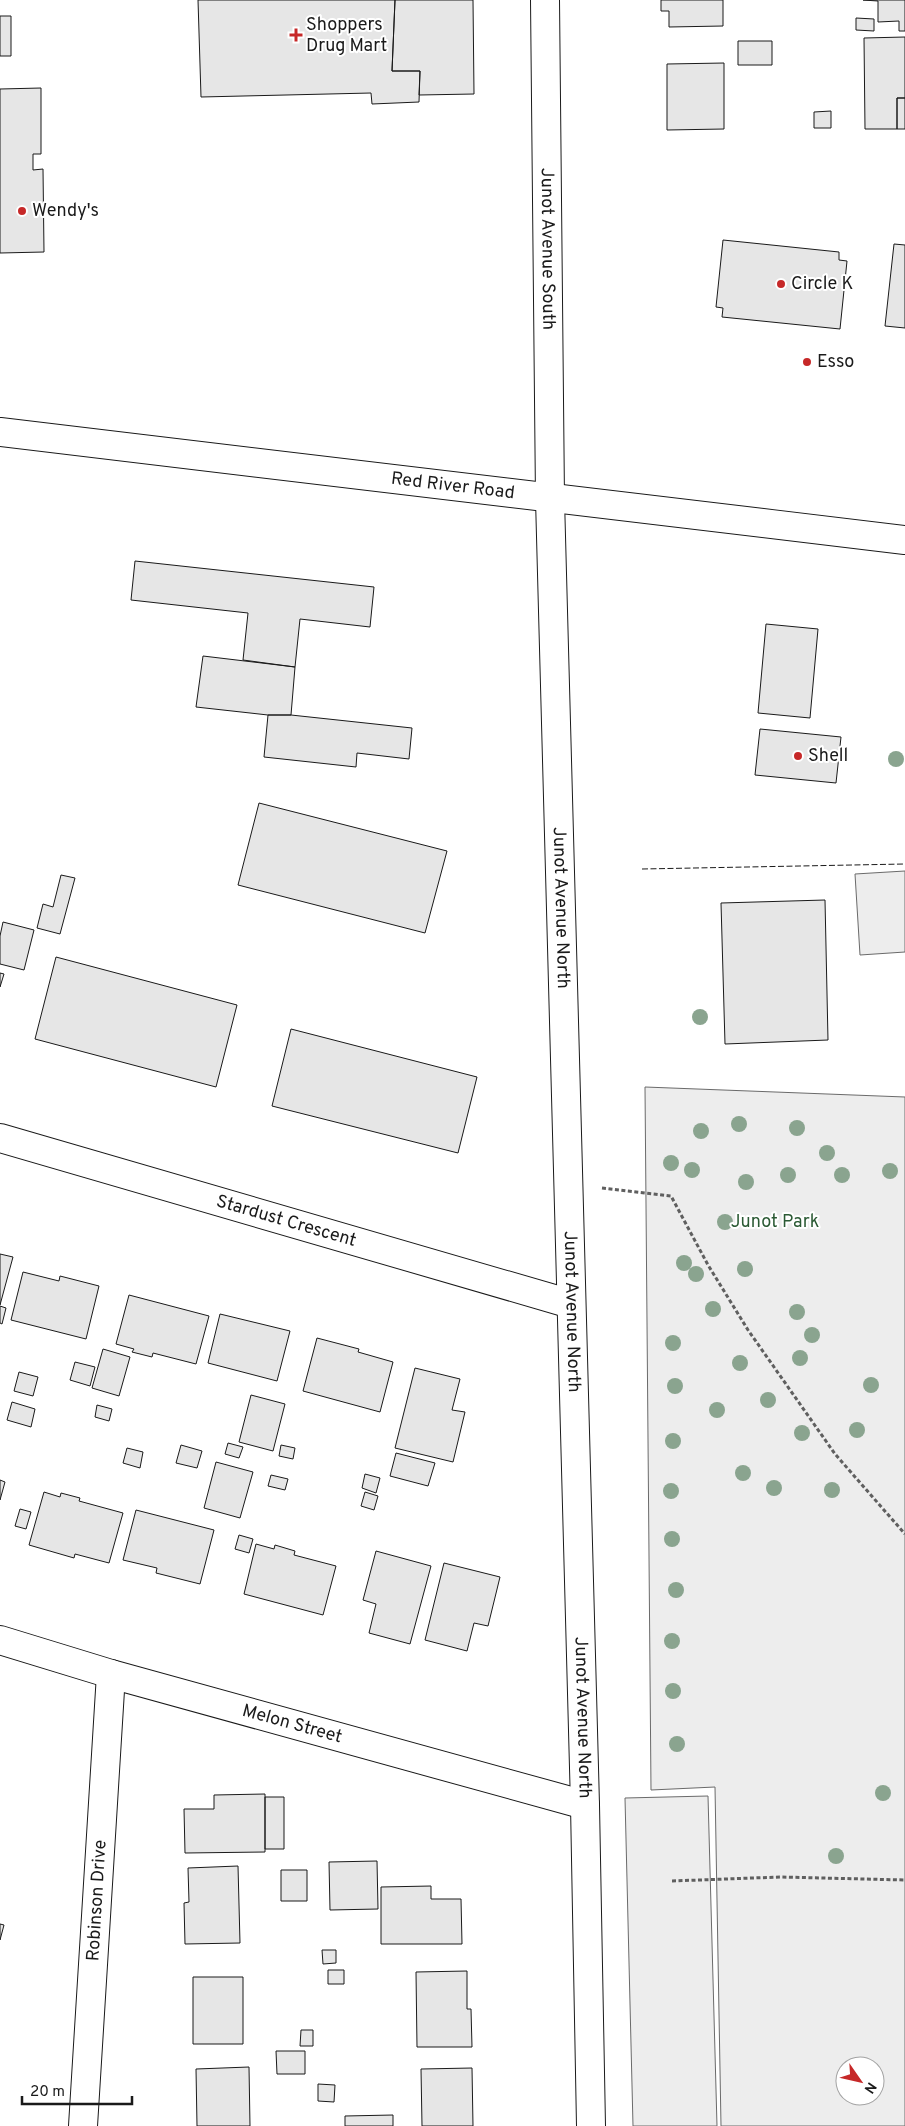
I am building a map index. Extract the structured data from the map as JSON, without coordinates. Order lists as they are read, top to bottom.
{
  "streets": {
    "main road": [
      "Junot Avenue South",
      "Red River Road",
      "Junot Avenue North",
      "Stardust Crescent",
      "Melon Street",
      "Robinson Drive"
    ]
  },
  "crossings": [
    ["Junot Avenue South", "Red River Road"],
    ["Junot Avenue South", "Junot Avenue North"],
    ["Red River Road", "Junot Avenue North"],
    ["Junot Avenue North", "Stardust Crescent"],
    ["Junot Avenue North", "Melon Street"],
    ["Melon Street", "Robinson Drive"]
  ],
  "parks": ["Junot Park"],
  "places": {
    "health": ["Shoppers Drug Mart"],
    "other": [
      "Wendy's",
      "Circle K",
      "Esso",
      "Shell"
    ]
  },
  "scale_bar": "20 m",
  "north": "bottom right"
}
